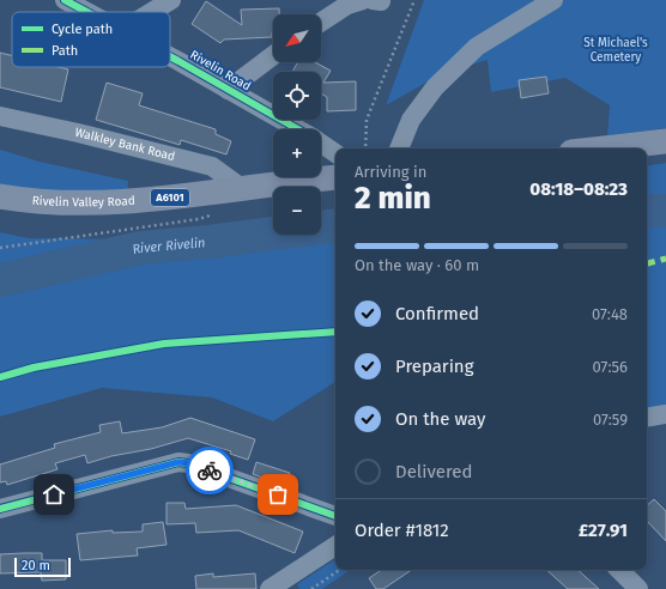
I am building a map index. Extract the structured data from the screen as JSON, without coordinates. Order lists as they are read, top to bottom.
{
  "streets": {
    "main road": ["A6101", "Rivelin Valley Road"],
    "street": ["Rivelin Road", "Walkley Bank Road"]
  },
  "crossings": [
    ["Walkley Bank Road", "Rivelin Valley Road"]
  ],
  "water": ["River Rivelin"],
  "parks": ["St Michael's Cemetery"],
  "legend": ["Cycle path", "Path"],
  "scale_bar": "20 m",
  "north": "bottom left",
  "page": {
    "map_buttons": ["+", "−"],
    "heading": ["2 min", "Arriving in", "08:18–08:23"],
    "panel": ["Order #1812", "£27.91"],
    "bar": "On the way · 60 m",
    "list": [
      ["Confirmed", "07:48"],
      ["Preparing", "07:56"],
      ["On the way", "07:59"],
      "Delivered"
    ],
    "scale": "20 m"
  }
}
